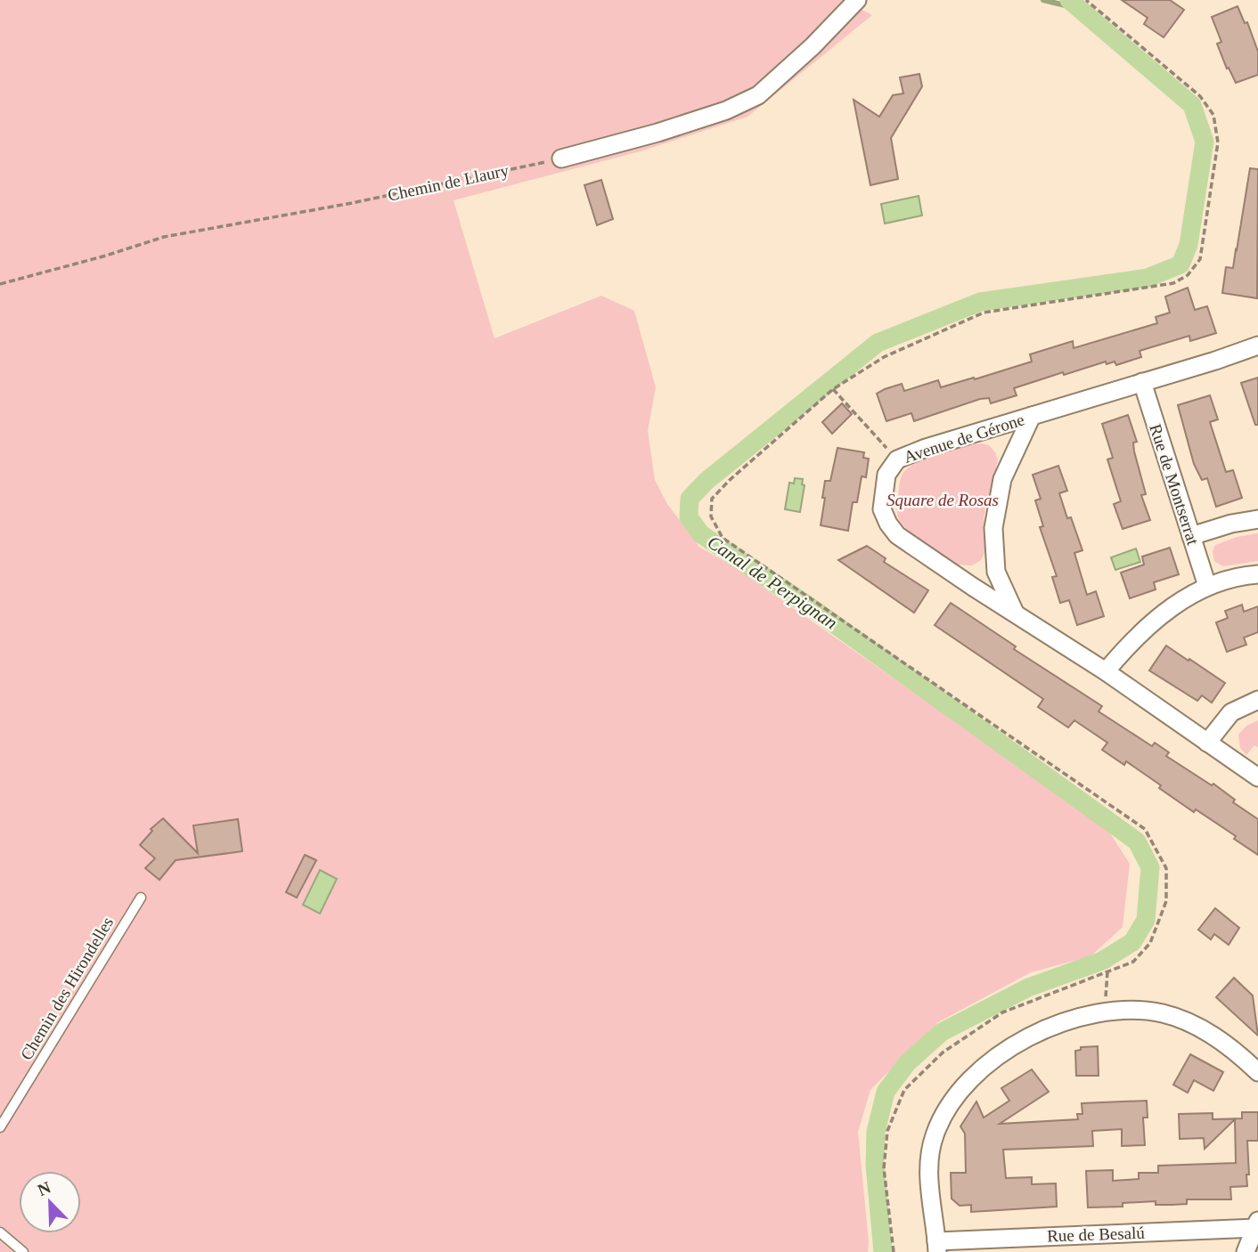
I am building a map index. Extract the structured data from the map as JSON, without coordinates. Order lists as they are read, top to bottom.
{
  "streets": {
    "street": ["Avenue de Gérone", "Rue de Montserrat", "Rue de Besalú"],
    "lane": ["Chemin des Hirondelles"],
    "path": ["Chemin de Llaury"]
  },
  "crossings": [
    ["Avenue de Gérone", "Rue de Montserrat"]
  ],
  "water": ["Canal de Perpignan"],
  "parks": ["Square de Rosas"],
  "north": "top left"
}
